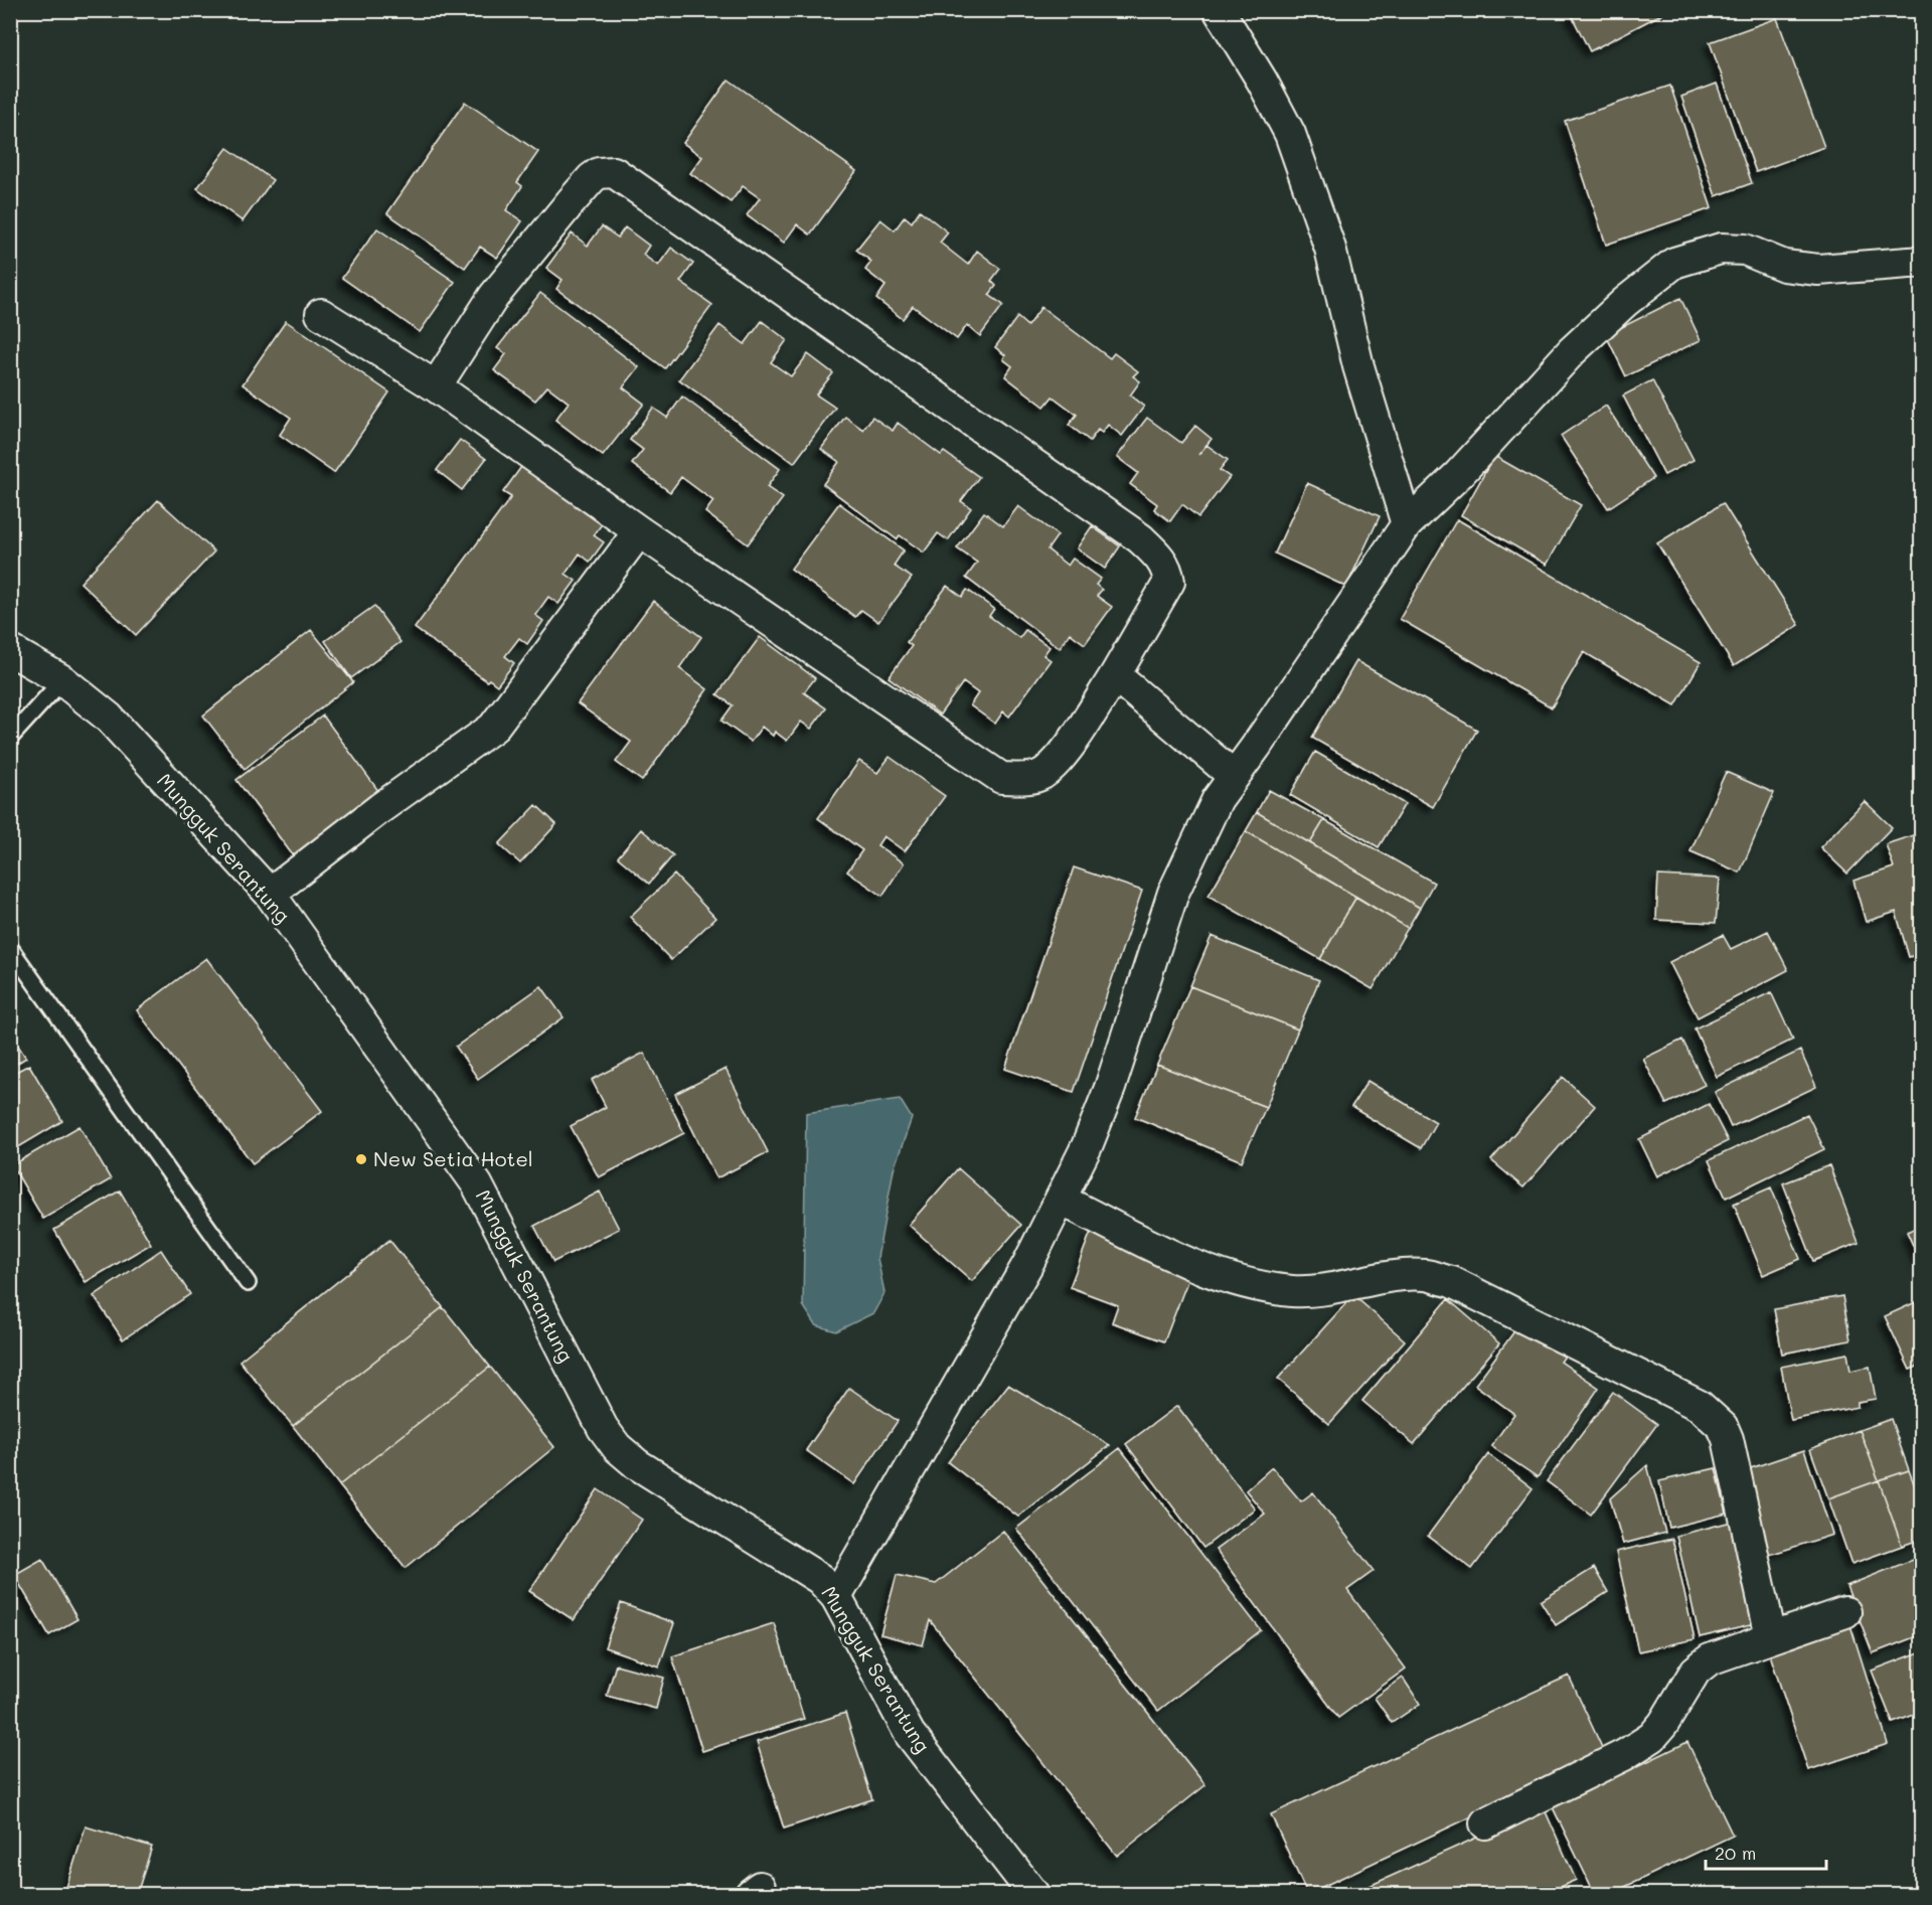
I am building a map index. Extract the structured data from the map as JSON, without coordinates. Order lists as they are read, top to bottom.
{
  "streets": {
    "street": ["Mungguk Serantung"]
  },
  "places": ["New Setia Hotel"],
  "scale_bar": "20 m"
}
